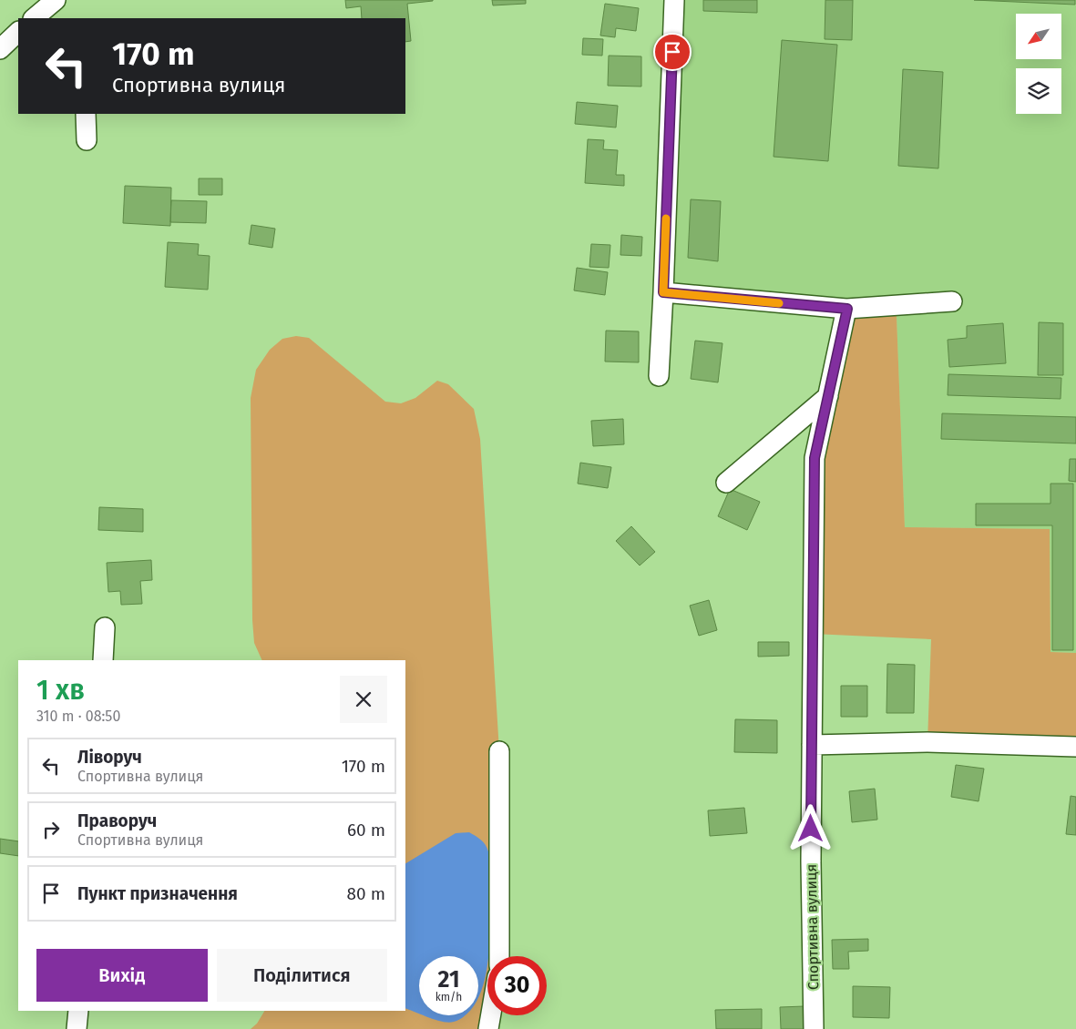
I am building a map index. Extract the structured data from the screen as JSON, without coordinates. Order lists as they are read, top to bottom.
{
  "streets": {
    "street": ["Спортивна вулиця"]
  },
  "north": "bottom left",
  "page": {
    "turn": ["170 m", "Спортивна вулиця"],
    "heading": ["1 хв", "310 m · 08:50"],
    "list": [
      {
        "name": "Ліворуч",
        "note": "Спортивна вулиця",
        "value": "170 m"
      },
      {
        "name": "Праворуч",
        "note": "Спортивна вулиця",
        "value": "60 m"
      },
      {
        "name": "Пункт призначення",
        "value": "80 m"
      }
    ],
    "buttons": ["Вихід", "Поділитися"],
    "speed": "21 km/h",
    "limit": "30"
  }
}
